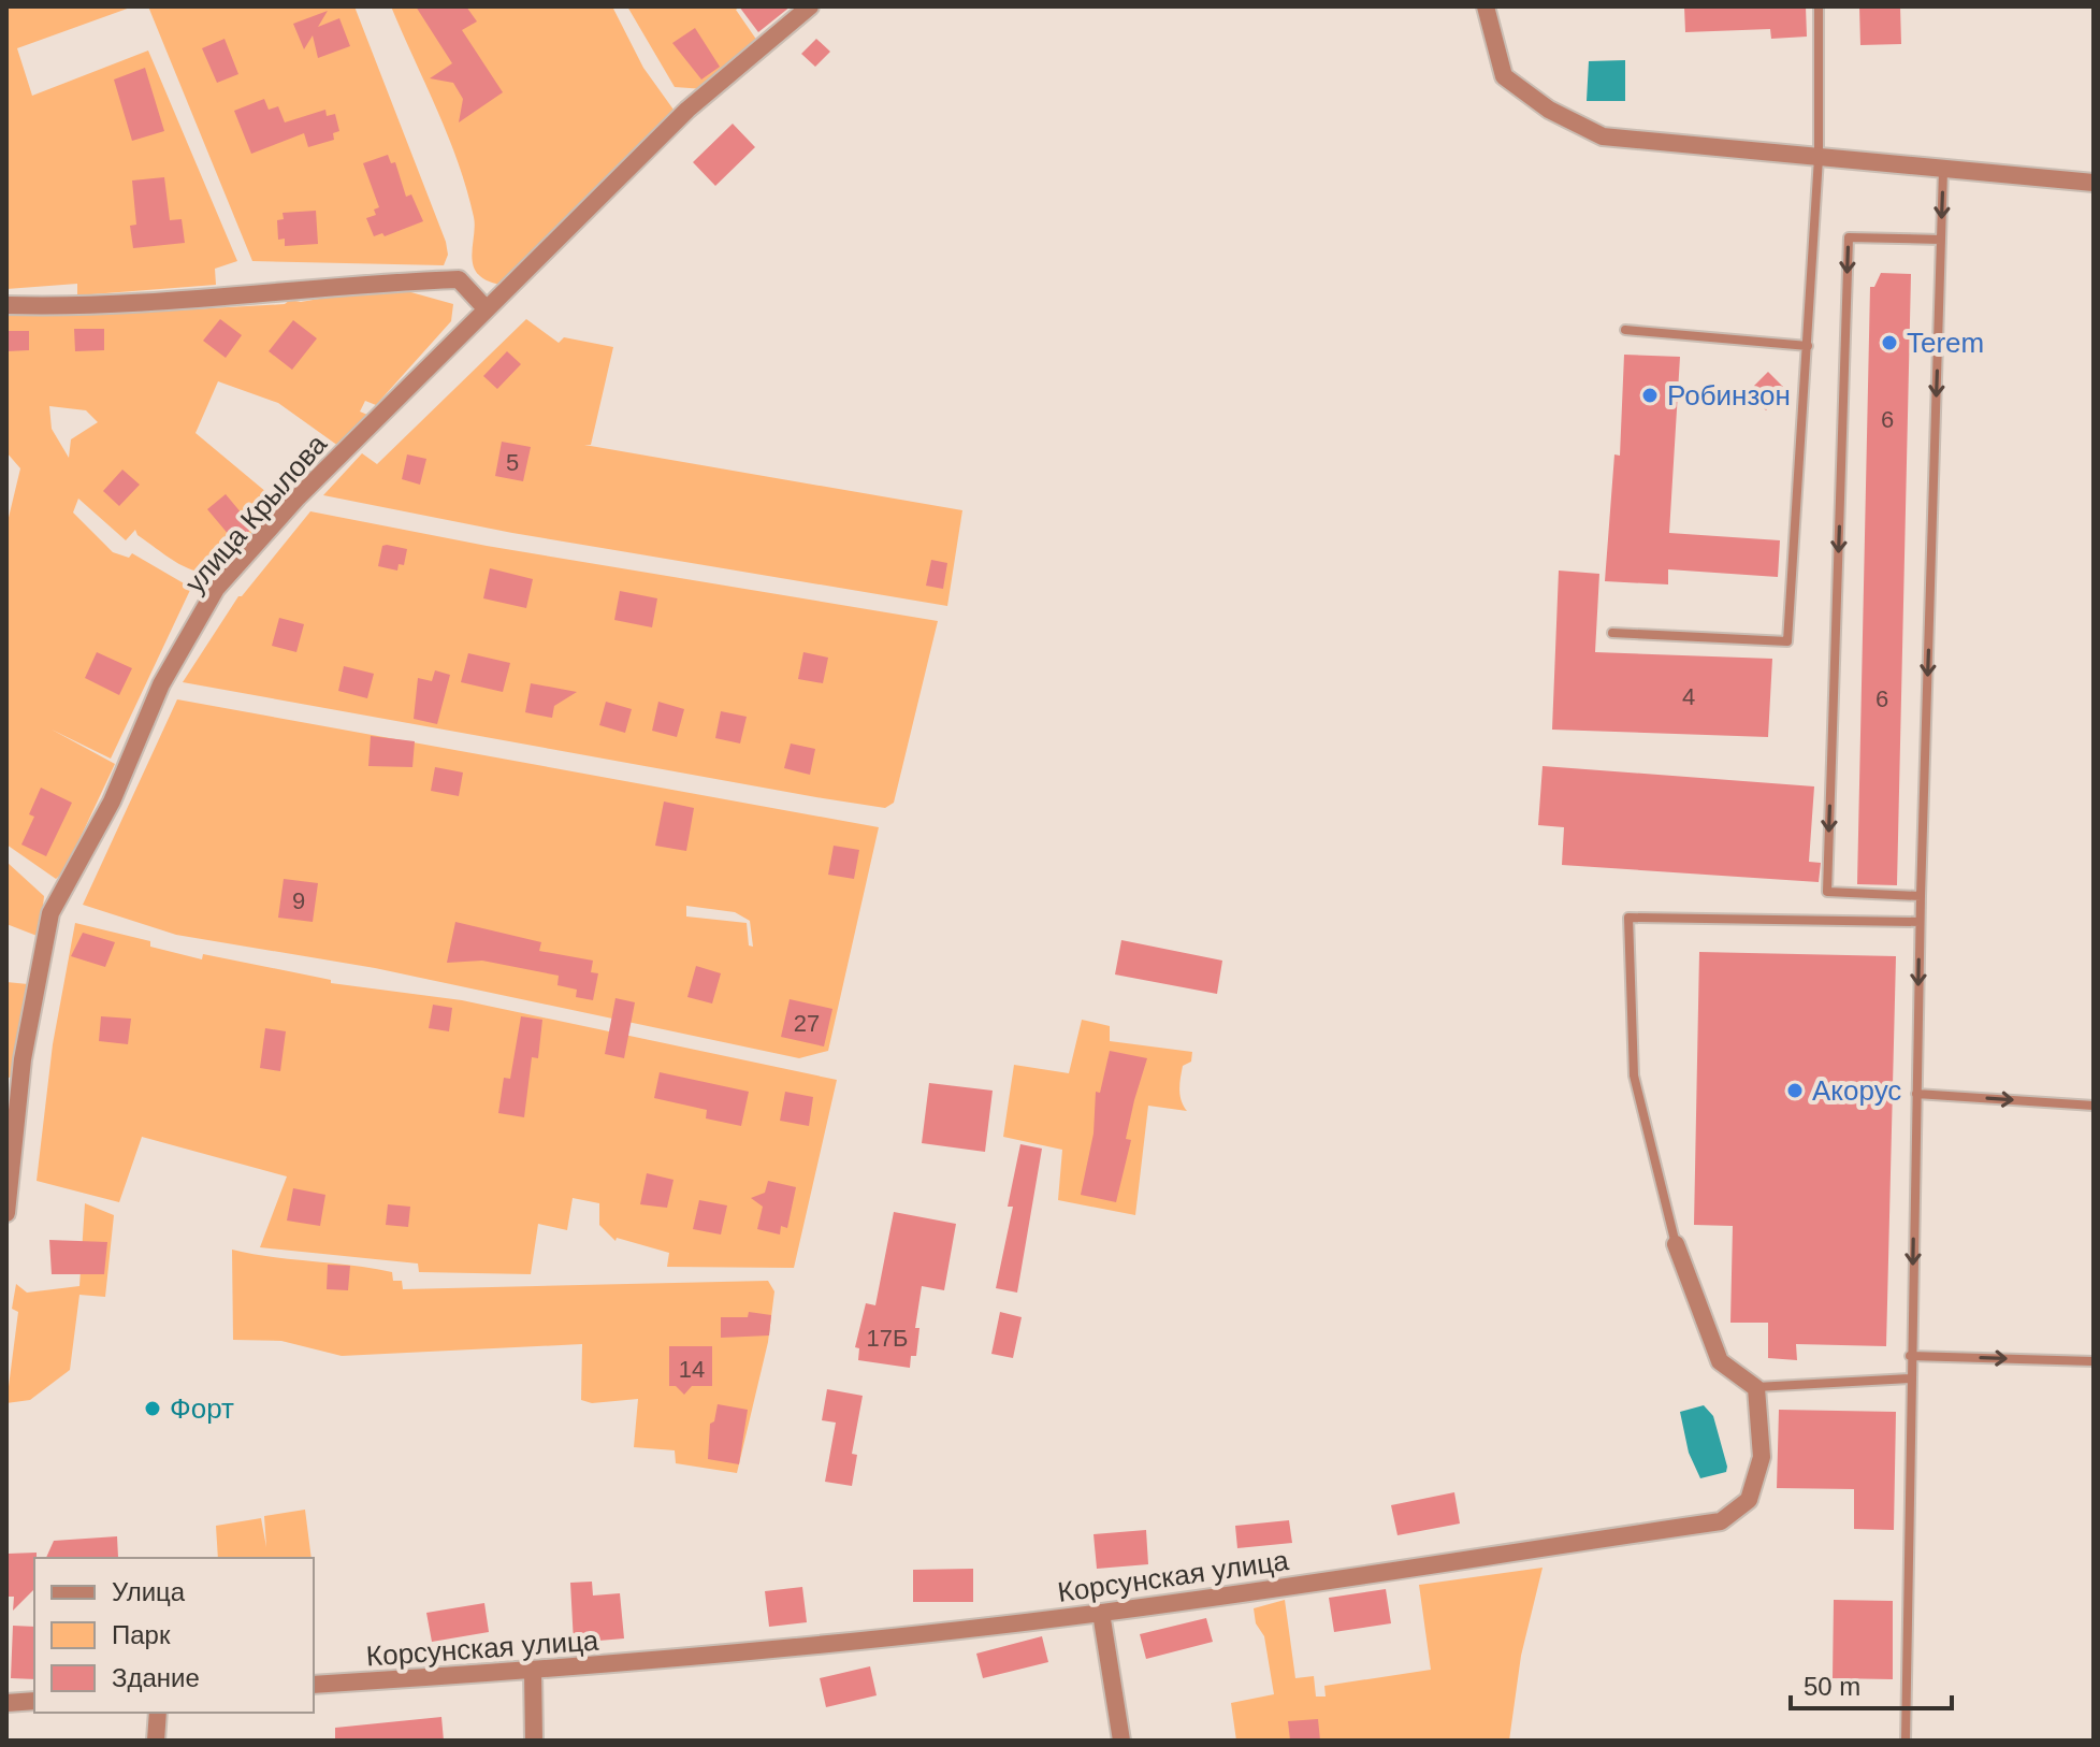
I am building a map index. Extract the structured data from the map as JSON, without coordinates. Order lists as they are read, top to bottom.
{
  "streets": {
    "street": ["улица Крылова", "Корсунская улица"]
  },
  "places": [
    "Terem",
    "Робинзон",
    "Акорус",
    "Форт"
  ],
  "house_numbers": [
    "6",
    "5",
    "4",
    "6",
    "9",
    "27",
    "17Б",
    "14"
  ],
  "legend": ["Улица", "Парк", "Здание"],
  "scale_bar": "50 m"
}
